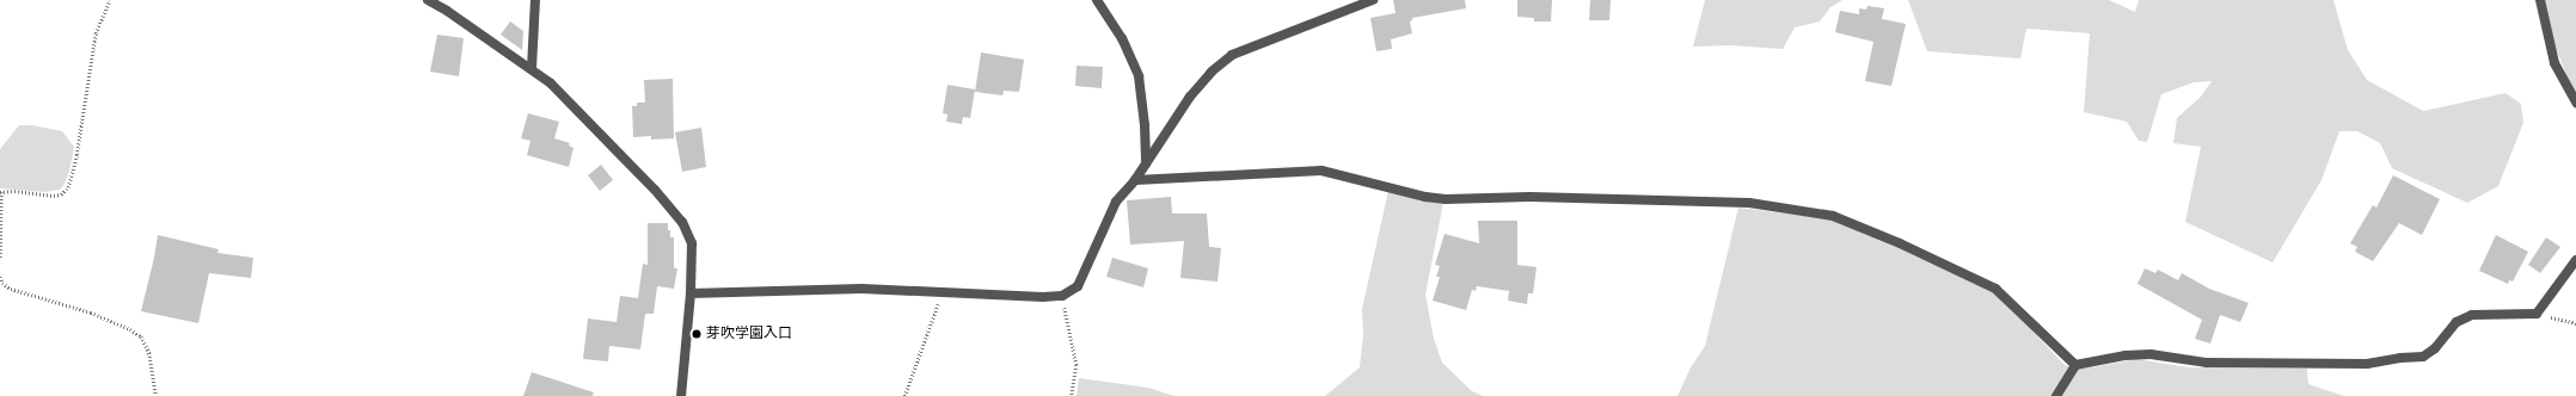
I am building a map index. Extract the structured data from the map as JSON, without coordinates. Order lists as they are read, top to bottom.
{
  "places": ["芽吹学園入口"]
}
